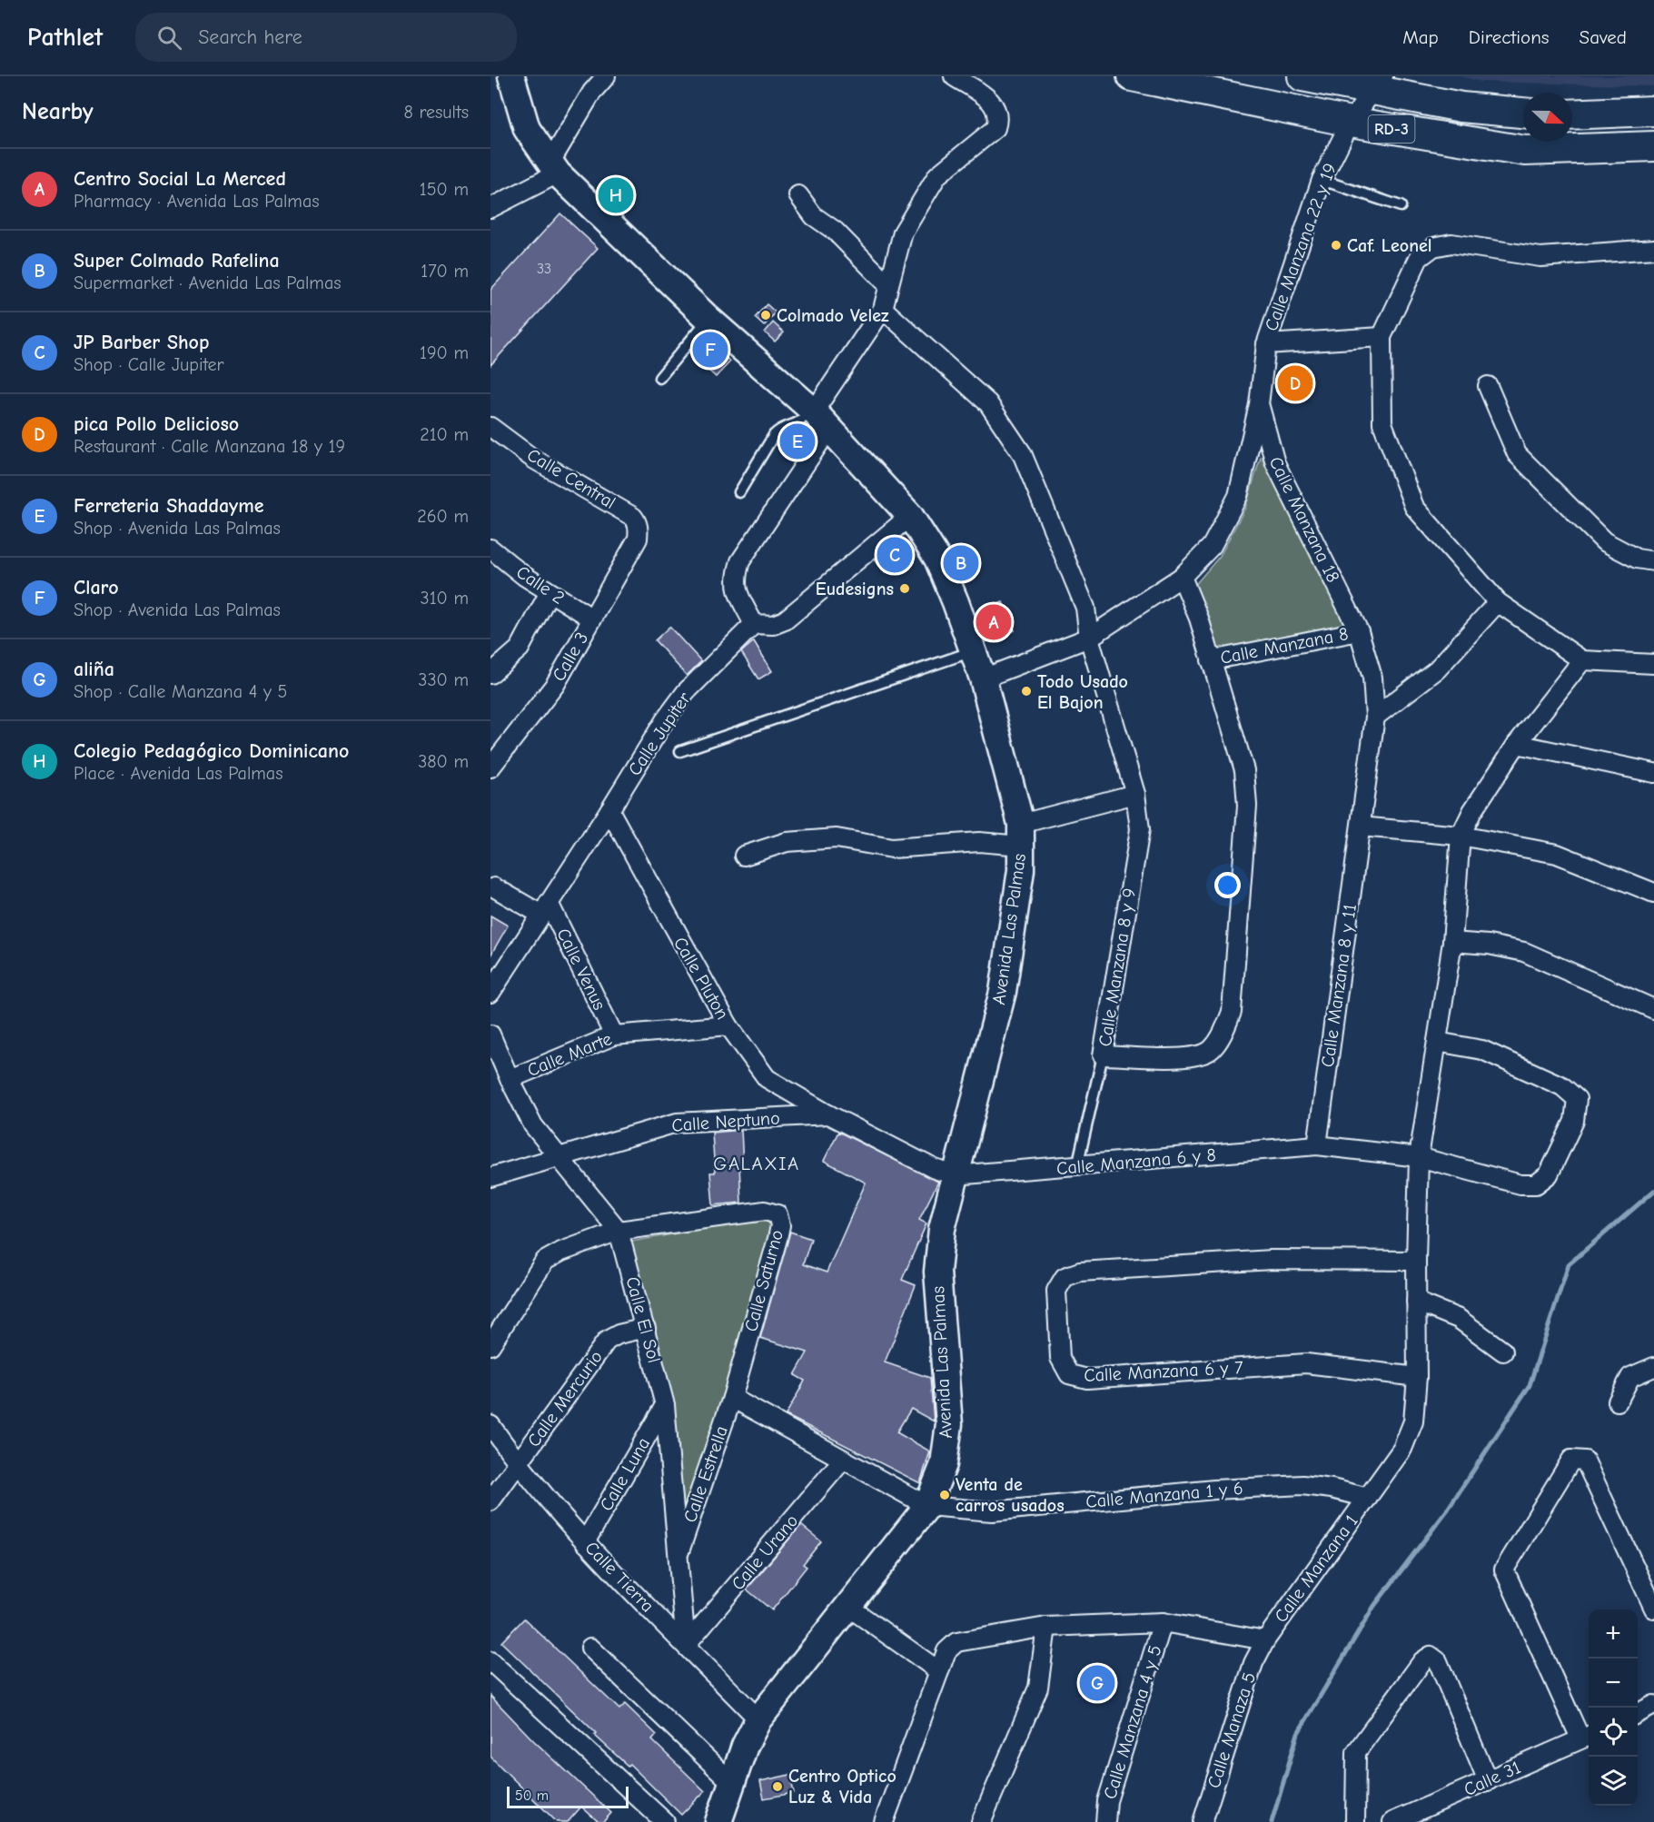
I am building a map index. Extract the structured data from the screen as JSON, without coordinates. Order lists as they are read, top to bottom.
{
  "streets": {
    "main road": ["RD-3"],
    "street": [
      "Calle Manzana 22 y 19",
      "Calle Central",
      "Calle Manzana 18",
      "Calle 2",
      "Calle Manzana 8",
      "Calle 3",
      "Calle Jupiter",
      "Avenida Las Palmas",
      "Calle Manzana 8 y 9",
      "Calle Venus",
      "Calle Pluton",
      "Calle Manzana 8 y 11",
      "Calle Marte",
      "Calle Neptuno",
      "Calle Manzana 6 y 8",
      "Calle Saturno",
      "Calle El Sol",
      "Calle Manzana 6 y 7",
      "Calle Mercurio",
      "Calle Luna",
      "Calle Estrella",
      "Calle Manzana 1 y 6",
      "Calle Urano",
      "Calle Manzana 1",
      "Calle Tierra",
      "Calle Manzana 4 y 5",
      "Calle Manaza 5",
      "Calle 31"
    ]
  },
  "crossings": [
    ["RD-3", "Calle Manzana 22 y 19"],
    ["Calle Manzana 22 y 19", "Calle Manzana 18"],
    ["Calle Manzana 22 y 19", "Avenida Las Palmas"],
    ["Calle Manzana 22 y 19", "Calle Manzana 8 y 9"],
    ["Calle Central", "Calle 3"],
    ["Calle Manzana 18", "Calle Manzana 8"],
    ["Calle Manzana 18", "Calle Manzana 8 y 11"],
    ["Calle 2", "Calle 3"],
    ["Calle Manzana 8", "Calle Manzana 8 y 9"],
    ["Calle Jupiter", "Calle Venus"],
    ["Calle Jupiter", "Calle Pluton"],
    ["Avenida Las Palmas", "Calle Manzana 6 y 8"],
    ["Avenida Las Palmas", "Calle Manzana 1 y 6"],
    ["Avenida Las Palmas", "Calle Tierra"],
    ["Calle Venus", "Calle Marte"],
    ["Calle Pluton", "Calle Marte"],
    ["Calle Pluton", "Calle Neptuno"],
    ["Calle Manzana 8 y 11", "Calle Manzana 6 y 8"],
    ["Calle Marte", "Calle El Sol"],
    ["Calle Neptuno", "Calle El Sol"],
    ["Calle Manzana 6 y 8", "Calle Manzana 1"],
    ["Calle Saturno", "Calle El Sol"],
    ["Calle Saturno", "Calle Estrella"],
    ["Calle El Sol", "Calle Mercurio"],
    ["Calle El Sol", "Calle Luna"],
    ["Calle El Sol", "Calle Estrella"],
    ["Calle El Sol", "Calle Urano"],
    ["Calle El Sol", "Calle Tierra"],
    ["Calle Manzana 6 y 7", "Calle Manzana 1"],
    ["Calle Mercurio", "Calle Tierra"],
    ["Calle Luna", "Calle Tierra"],
    ["Calle Manzana 1 y 6", "Calle Manzana 1"],
    ["Calle Urano", "Calle Tierra"],
    ["Calle Manzana 1", "Calle Manaza 5"]
  ],
  "districts": ["GALAXIA"],
  "places": [
    "Caf. Leonel",
    "Colmado Velez",
    "Eudesigns",
    "Todo Usado El Bajon",
    "Venta de carros usados",
    "Centro Optico Luz & Vida"
  ],
  "house_numbers": ["33"],
  "scale_bar": "50 m",
  "north": "right",
  "page": {
    "header": "Pathlet",
    "search": "Search here",
    "nav": ["Map", "Directions", "Saved"],
    "heading": ["Nearby", "8 results"],
    "list": [
      {
        "mark": "A",
        "name": "Centro Social La Merced",
        "note": "Pharmacy · Avenida Las Palmas",
        "value": "150 m"
      },
      {
        "mark": "B",
        "name": "Super Colmado Rafelina",
        "note": "Supermarket · Avenida Las Palmas",
        "value": "170 m"
      },
      {
        "mark": "C",
        "name": "JP Barber Shop",
        "note": "Shop · Calle Jupiter",
        "value": "190 m"
      },
      {
        "mark": "D",
        "name": "pica Pollo Delicioso",
        "note": "Restaurant · Calle Manzana 18 y 19",
        "value": "210 m"
      },
      {
        "mark": "E",
        "name": "Ferreteria Shaddayme",
        "note": "Shop · Avenida Las Palmas",
        "value": "260 m"
      },
      {
        "mark": "F",
        "name": "Claro",
        "note": "Shop · Avenida Las Palmas",
        "value": "310 m"
      },
      {
        "mark": "G",
        "name": "aliña",
        "note": "Shop · Calle Manzana 4 y 5",
        "value": "330 m"
      },
      {
        "mark": "H",
        "name": "Colegio Pedagógico Dominicano",
        "note": "Place · Avenida Las Palmas",
        "value": "380 m"
      }
    ],
    "pins": [
      "H",
      "F",
      "D",
      "E",
      "C",
      "B",
      "A",
      "G"
    ],
    "map_buttons": ["+", "−"],
    "scale": "50 m"
  }
}
